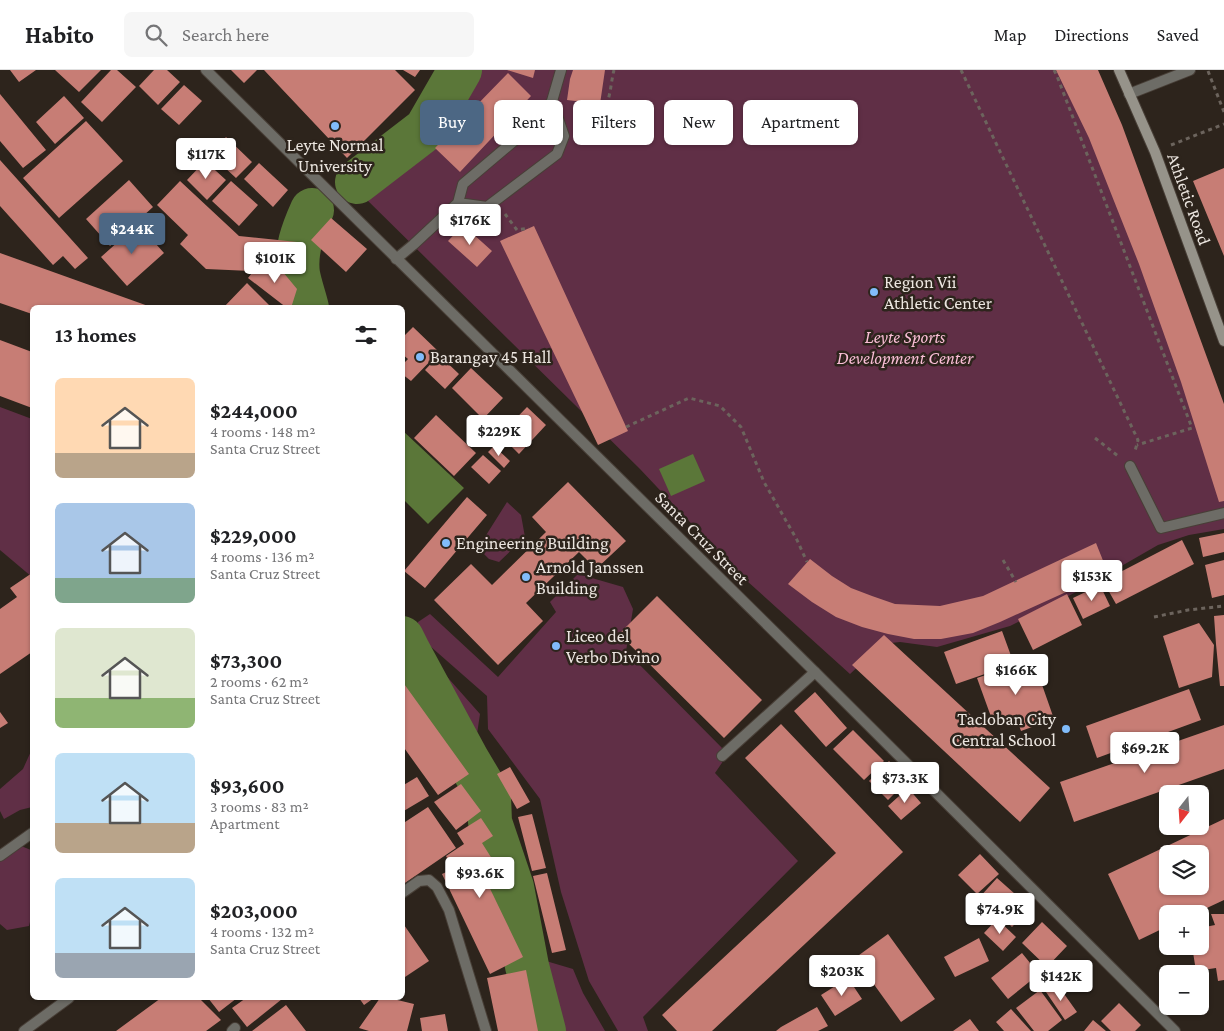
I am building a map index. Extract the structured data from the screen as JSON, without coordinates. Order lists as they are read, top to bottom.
{
  "streets": {
    "street": ["Athletic Road", "Santa Cruz Street"]
  },
  "parks": ["Leyte Sports Development Center"],
  "places": [
    "Leyte Normal University",
    "Region Vii Athletic Center",
    "Barangay 45 Hall",
    "Engineering Building",
    "Arnold Janssen Building",
    "Liceo del Verbo Divino",
    "Tacloban City Central School"
  ],
  "north": "bottom",
  "page": {
    "header": "Habito",
    "search": "Search here",
    "nav": ["Map", "Directions", "Saved"],
    "chip": [
      "Buy",
      "Rent",
      "Filters",
      "New",
      "Apartment"
    ],
    "price": [
      "$117K",
      "$176K",
      "$244K",
      "$101K",
      "$229K",
      "$153K",
      "$166K",
      "$69.2K",
      "$73.3K",
      "$93.6K",
      "$74.9K",
      "$203K",
      "$142K"
    ],
    "heading": "13 homes",
    "list": [
      {
        "name": "$244,000",
        "note": "4 rooms · 148 m² · Santa Cruz Street"
      },
      {
        "name": "$229,000",
        "note": "4 rooms · 136 m² · Santa Cruz Street"
      },
      {
        "name": "$73,300",
        "note": "2 rooms · 62 m² · Santa Cruz Street"
      },
      {
        "name": "$93,600",
        "note": "3 rooms · 83 m² · Apartment"
      },
      {
        "name": "$203,000",
        "note": "4 rooms · 132 m² · Santa Cruz Street"
      }
    ],
    "map_buttons": ["+", "−"]
  }
}
